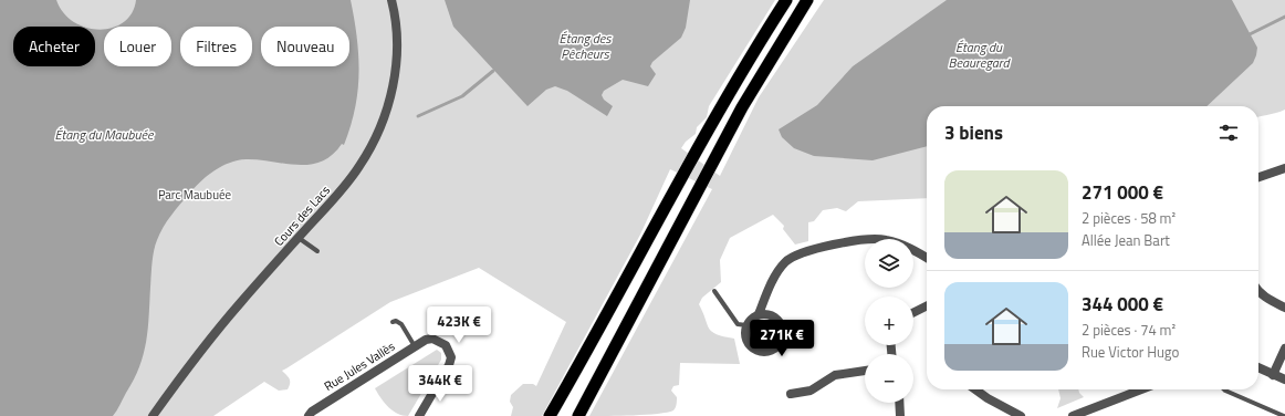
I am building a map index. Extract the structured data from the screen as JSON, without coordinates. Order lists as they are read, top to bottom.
{
  "streets": {
    "street": ["Cours des Lacs", "Rue Jules Vallès"]
  },
  "water": ["Étang des Pêcheurs", "Étang du Beauregard", "Étang du Maubuée"],
  "parks": ["Parc Maubuée"],
  "page": {
    "chip": [
      "Acheter",
      "Louer",
      "Filtres",
      "Nouveau"
    ],
    "heading": "3 biens",
    "list": [
      {
        "name": "271 000 €",
        "note": "2 pièces · 58 m² · Allée Jean Bart"
      },
      {
        "name": "344 000 €",
        "note": "2 pièces · 74 m² · Rue Victor Hugo"
      }
    ],
    "map_buttons": ["+", "−"],
    "price": ["423K €", "271K €", "344K €"]
  }
}
